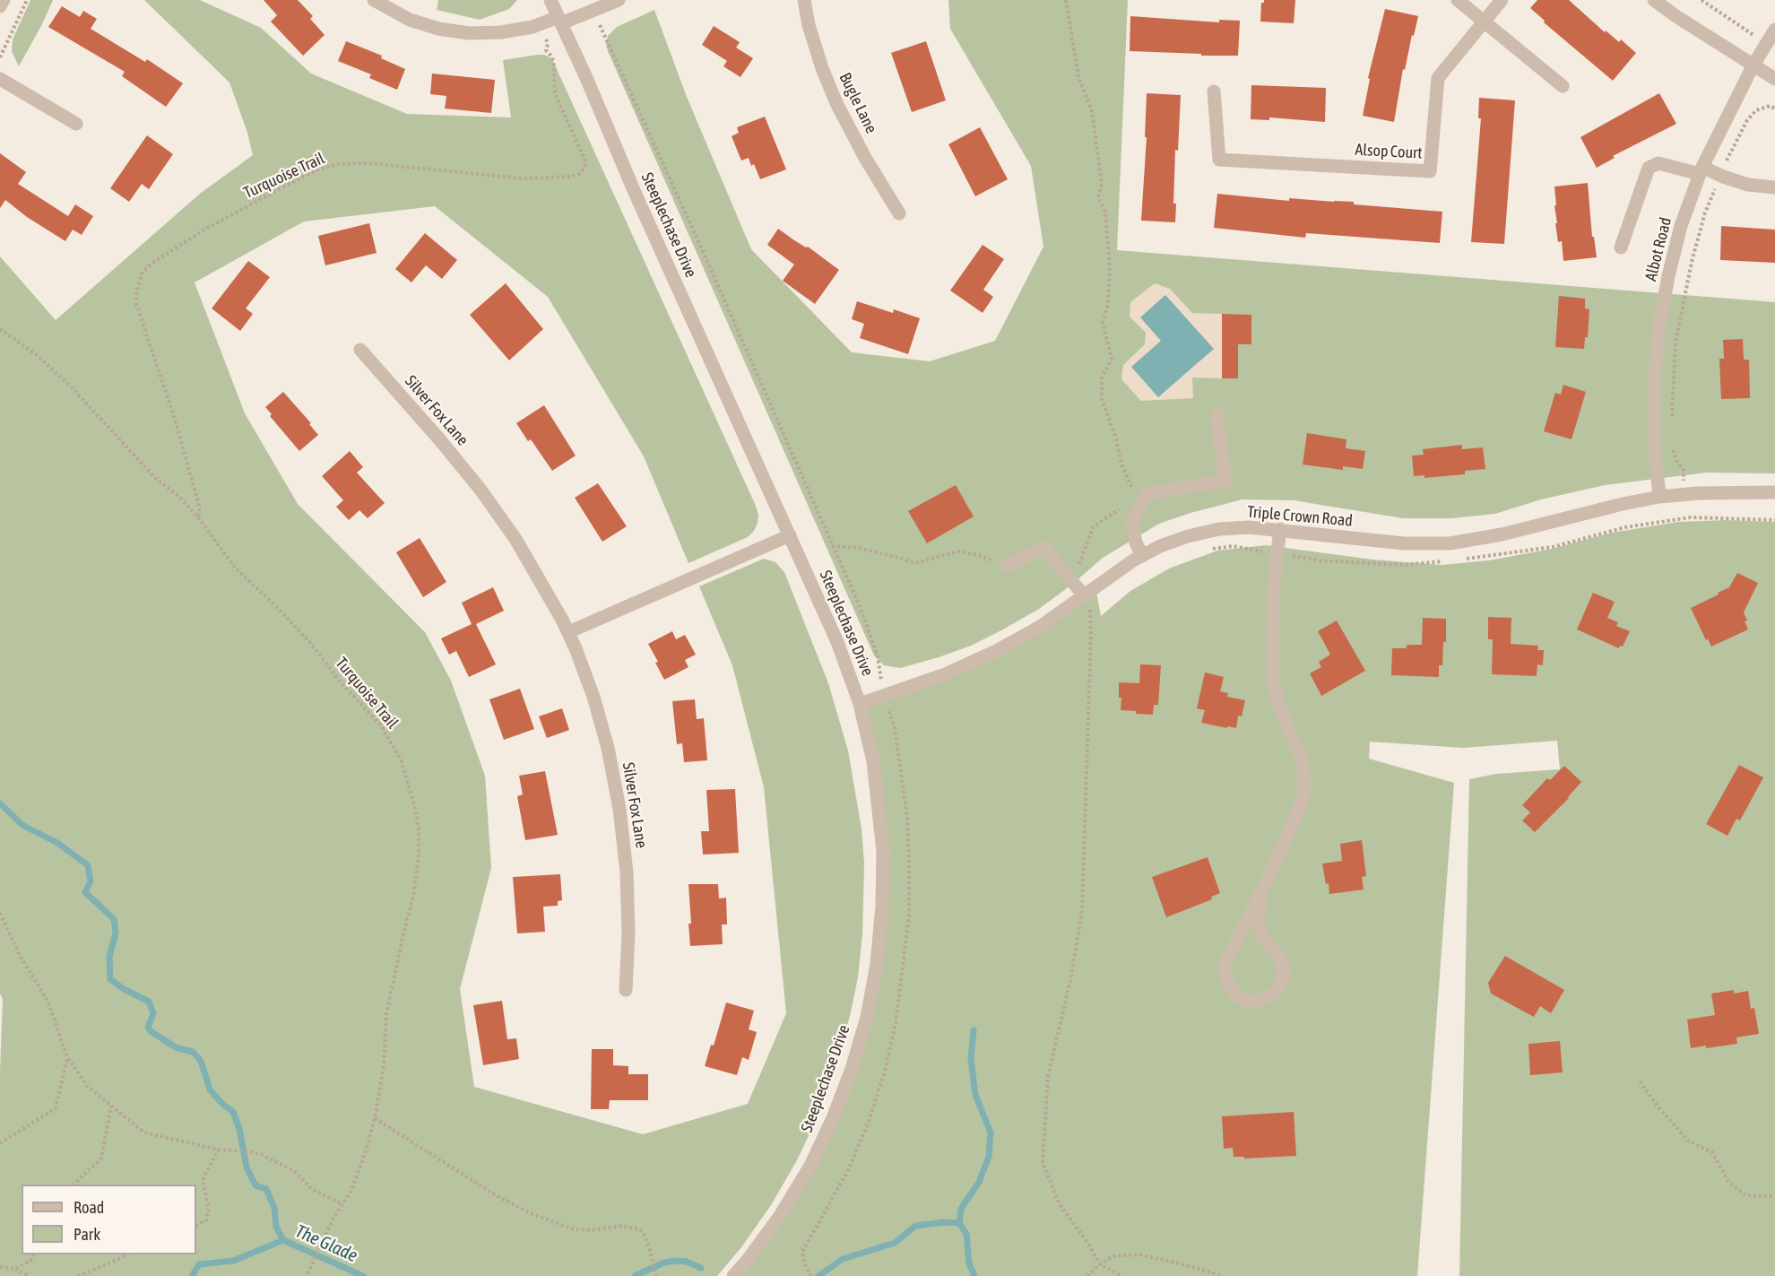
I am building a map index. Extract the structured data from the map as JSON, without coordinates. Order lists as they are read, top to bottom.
{
  "streets": {
    "street": [
      "Bugle Lane",
      "Alsop Court",
      "Steeplechase Drive",
      "Albot Road",
      "Silver Fox Lane",
      "Triple Crown Road"
    ],
    "path": ["Turquoise Trail"]
  },
  "crossings": [
    ["Steeplechase Drive", "Triple Crown Road"],
    ["Albot Road", "Triple Crown Road"]
  ],
  "water": ["The Glade"],
  "legend": ["Road", "Park"]
}
